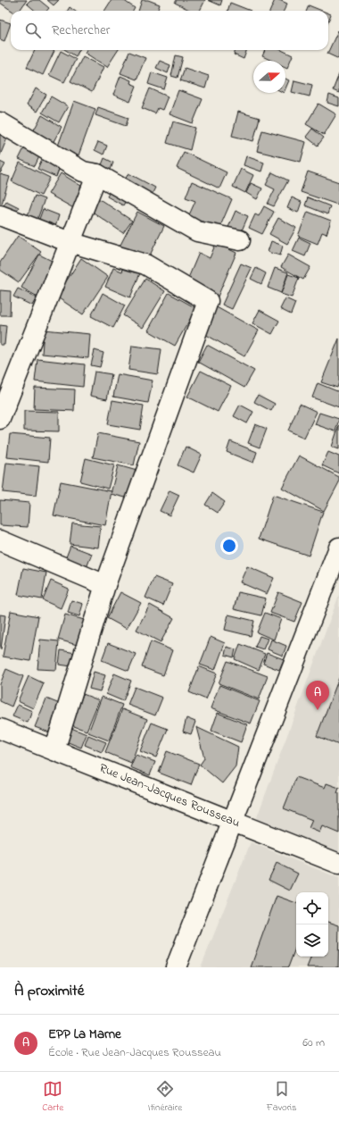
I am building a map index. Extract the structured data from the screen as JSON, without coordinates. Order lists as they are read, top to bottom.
{
  "streets": {
    "street": ["Rue Jean-Jacques Rousseau"]
  },
  "north": "right",
  "page": {
    "search": "Rechercher",
    "pins": "A",
    "heading": "À proximité",
    "list": [
      {
        "mark": "A",
        "name": "EPP La Marne",
        "note": "École · Rue Jean-Jacques Rousseau",
        "value": "60 m"
      }
    ],
    "nav": ["Carte", "Itinéraire", "Favoris"]
  }
}
